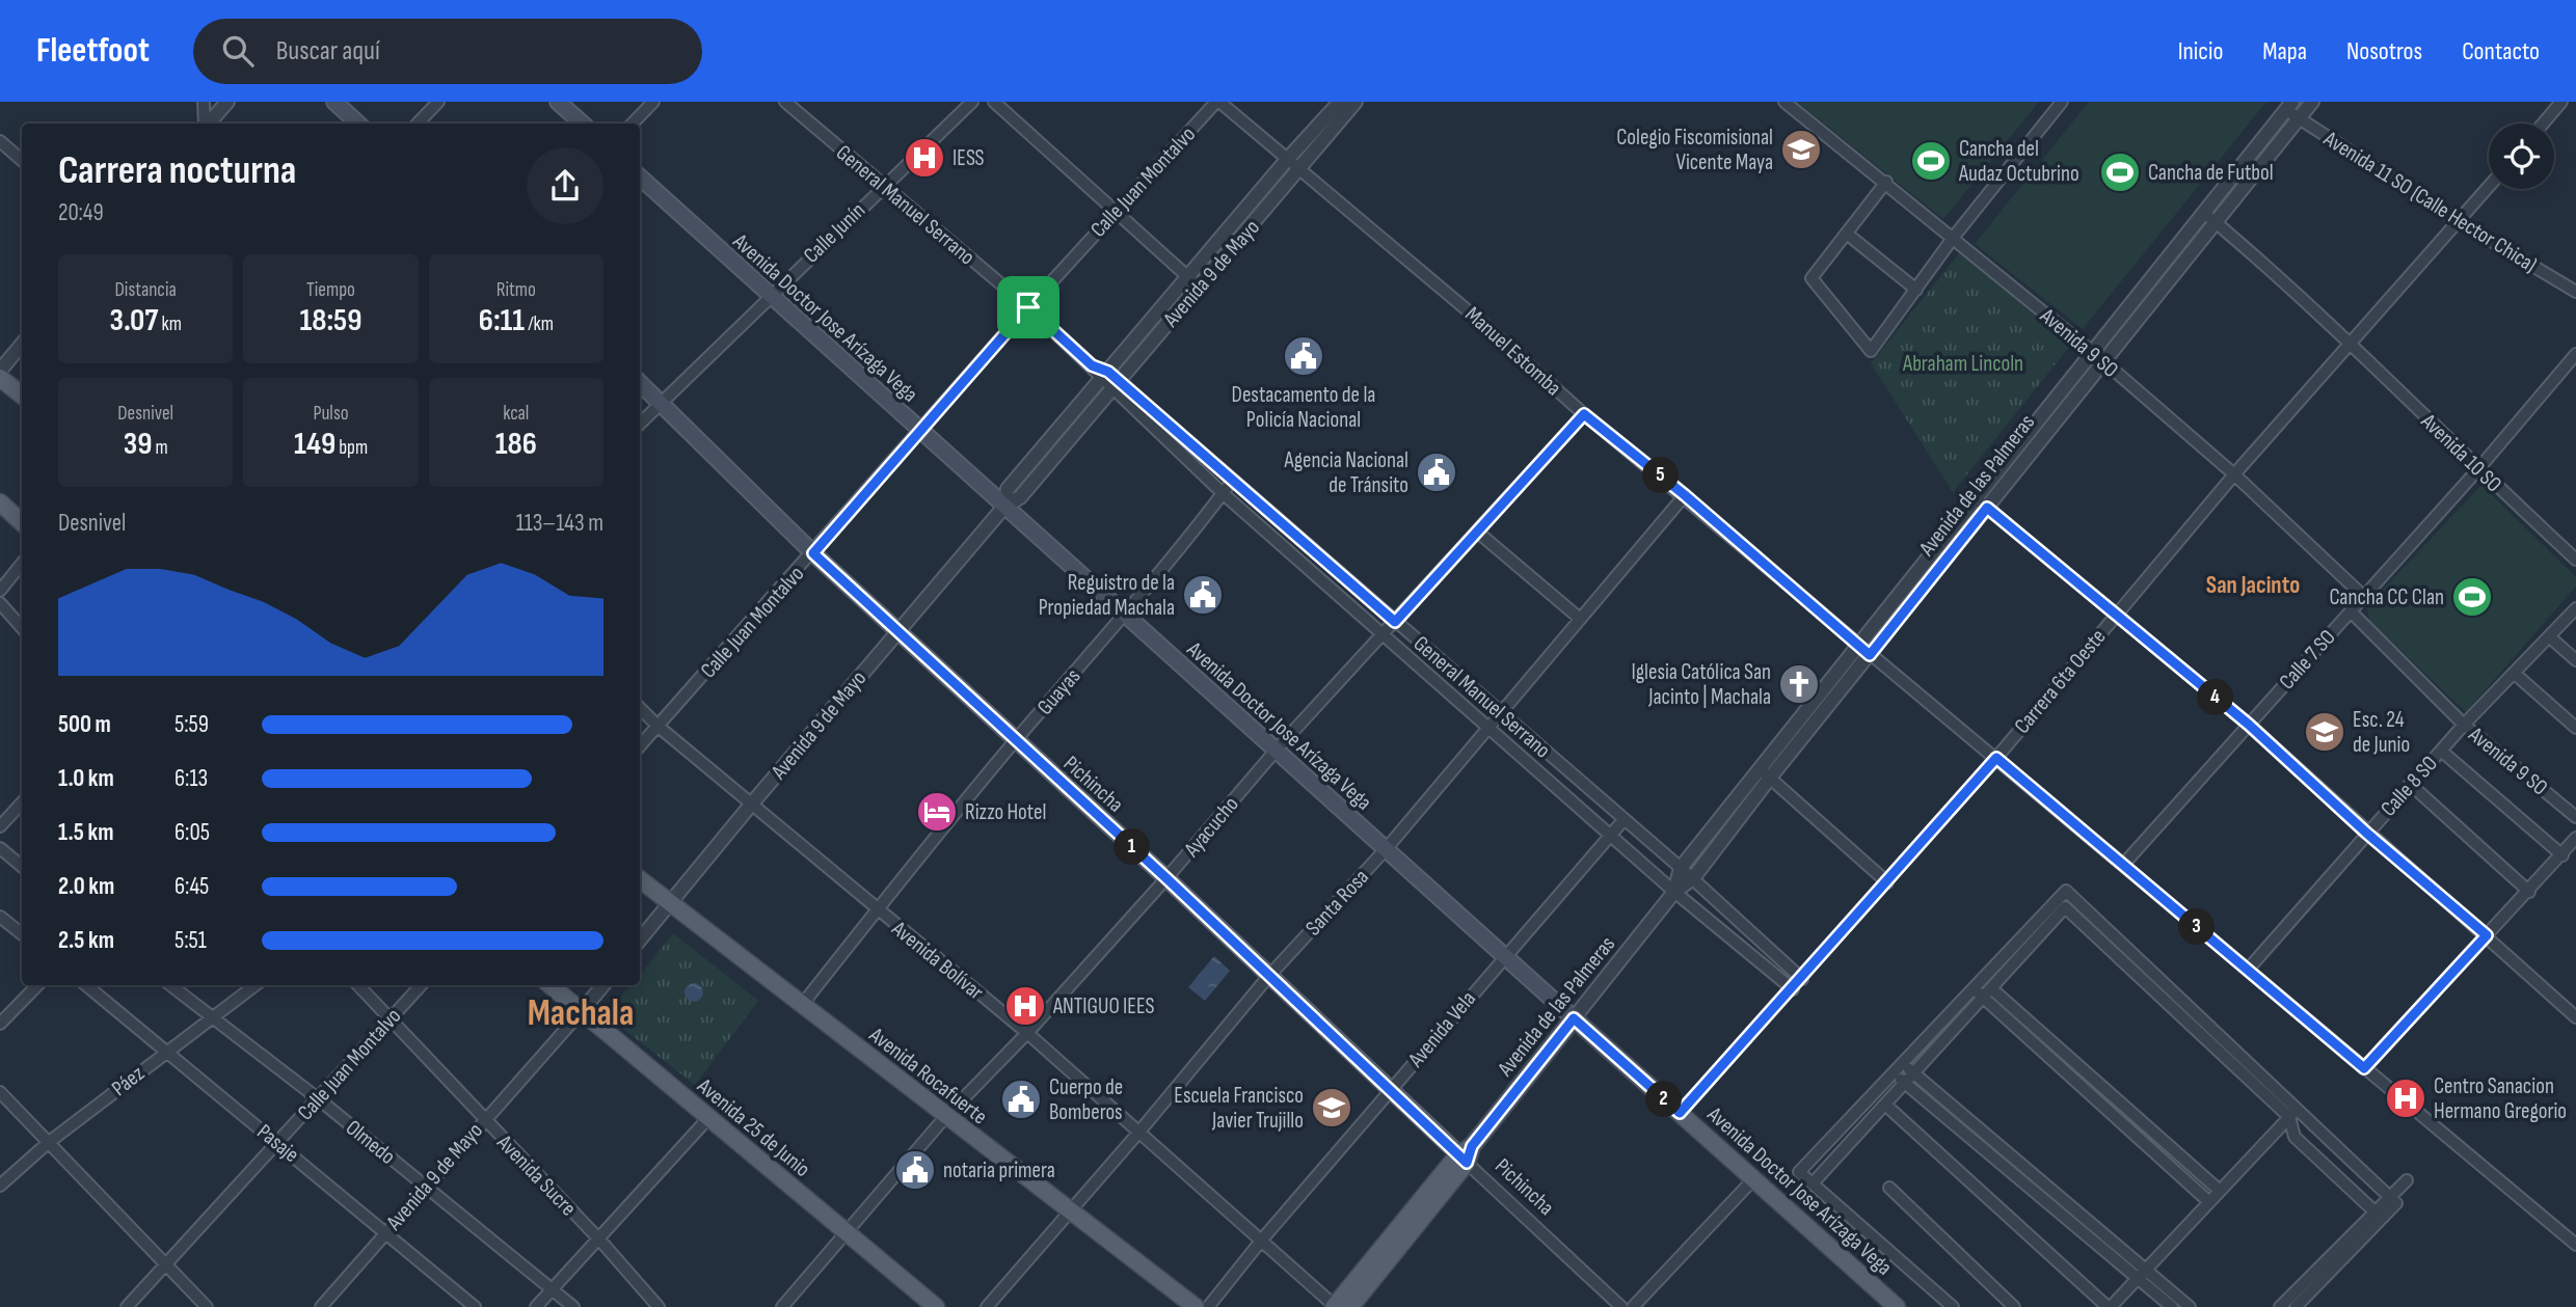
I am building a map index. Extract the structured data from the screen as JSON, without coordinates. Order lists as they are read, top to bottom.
{
  "streets": {
    "main road": [
      "Avenida Doctor Jose Arízaga Vega",
      "Avenida de las Palmeras",
      "Pichincha",
      "Avenida Rocafuerte",
      "Avenida 25 de Junio"
    ],
    "street": [
      "Calle Juan Montalvo",
      "Avenida 11 SO (Calle Hector Chica)",
      "General Manuel Serrano",
      "Calle Junín",
      "Avenida 9 de Mayo",
      "Avenida 9 SO",
      "Manuel Estomba",
      "Avenida 10 SO",
      "Calle 7 SO",
      "Carrera 6ta Oeste",
      "Guayas",
      "Calle 8 SO",
      "Ayacucho",
      "Santa Rosa",
      "Avenida Bolívar",
      "Avenida Vela",
      "Páez",
      "Olmedo",
      "Pasaje",
      "Avenida Sucre"
    ]
  },
  "crossings": [
    ["Calle Juan Montalvo", "General Manuel Serrano"],
    ["Calle Juan Montalvo", "Avenida Doctor Jose Arízaga Vega"],
    ["Calle Juan Montalvo", "Manuel Estomba"],
    ["Calle Juan Montalvo", "Pichincha"],
    ["Calle Juan Montalvo", "Avenida Bolívar"],
    ["Calle Juan Montalvo", "Olmedo"],
    ["Calle Juan Montalvo", "Pasaje"],
    ["Calle Juan Montalvo", "Avenida Sucre"],
    ["Avenida 11 SO (Calle Hector Chica)", "Avenida de las Palmeras"],
    ["Avenida 11 SO (Calle Hector Chica)", "Carrera 6ta Oeste"],
    ["General Manuel Serrano", "Calle Junín"],
    ["General Manuel Serrano", "Avenida 9 de Mayo"],
    ["General Manuel Serrano", "Avenida de las Palmeras"],
    ["General Manuel Serrano", "Carrera 6ta Oeste"],
    ["General Manuel Serrano", "Guayas"],
    ["General Manuel Serrano", "Ayacucho"],
    ["General Manuel Serrano", "Santa Rosa"],
    ["General Manuel Serrano", "Avenida Vela"],
    ["Calle Junín", "Avenida Doctor Jose Arízaga Vega"],
    ["Calle Junín", "Pichincha"],
    ["Avenida 9 de Mayo", "Avenida Doctor Jose Arízaga Vega"],
    ["Avenida 9 de Mayo", "Manuel Estomba"],
    ["Avenida 9 de Mayo", "Pichincha"],
    ["Avenida 9 de Mayo", "Avenida Bolívar"],
    ["Avenida 9 de Mayo", "Avenida Rocafuerte"],
    ["Avenida 9 de Mayo", "Avenida 25 de Junio"],
    ["Avenida 9 de Mayo", "Olmedo"],
    ["Avenida 9 de Mayo", "Pasaje"],
    ["Avenida 9 de Mayo", "Avenida Sucre"],
    ["Avenida Doctor Jose Arízaga Vega", "Avenida de las Palmeras"],
    ["Avenida Doctor Jose Arízaga Vega", "Carrera 6ta Oeste"],
    ["Avenida Doctor Jose Arízaga Vega", "Guayas"],
    ["Avenida Doctor Jose Arízaga Vega", "Ayacucho"],
    ["Avenida Doctor Jose Arízaga Vega", "Santa Rosa"],
    ["Avenida Doctor Jose Arízaga Vega", "Avenida Vela"],
    ["Avenida 9 SO", "Avenida de las Palmeras"],
    ["Avenida 9 SO", "Calle 7 SO"],
    ["Avenida 9 SO", "Carrera 6ta Oeste"],
    ["Avenida 9 SO", "Calle 8 SO"],
    ["Manuel Estomba", "Avenida de las Palmeras"],
    ["Manuel Estomba", "Calle 7 SO"],
    ["Manuel Estomba", "Carrera 6ta Oeste"],
    ["Manuel Estomba", "Calle 8 SO"],
    ["Manuel Estomba", "Ayacucho"],
    ["Manuel Estomba", "Santa Rosa"],
    ["Avenida 10 SO", "Avenida de las Palmeras"],
    ["Avenida 10 SO", "Calle 7 SO"],
    ["Avenida 10 SO", "Carrera 6ta Oeste"],
    ["Avenida de las Palmeras", "Pichincha"],
    ["Avenida de las Palmeras", "Avenida Bolívar"],
    ["Guayas", "Pichincha"],
    ["Guayas", "Avenida Bolívar"],
    ["Guayas", "Avenida Rocafuerte"],
    ["Pichincha", "Ayacucho"],
    ["Pichincha", "Santa Rosa"],
    ["Pichincha", "Avenida Vela"],
    ["Ayacucho", "Avenida Bolívar"],
    ["Ayacucho", "Avenida Rocafuerte"],
    ["Ayacucho", "Avenida 25 de Junio"],
    ["Santa Rosa", "Avenida Bolívar"],
    ["Santa Rosa", "Avenida Rocafuerte"],
    ["Avenida Bolívar", "Avenida Vela"],
    ["Páez", "Olmedo"],
    ["Páez", "Pasaje"]
  ],
  "districts": ["San Jacinto", "Machala"],
  "parks": ["Abraham Lincoln"],
  "places": {
    "school or university": ["Colegio Fiscomisional Vicente Maya", "Esc. 24 de Junio", "Escuela Francisco Javier Trujillo"],
    "hospital": ["IESS", "ANTIGUO IEES", "Centro Sanacion Hermano Gregorio"],
    "sports": ["Cancha del Audaz Octubrino", "Cancha de Futbol", "Cancha CC Clan"],
    "public building": [
      "Destacamento de la Policía Nacional",
      "Agencia Nacional de Tránsito",
      "Reguistro de la Propiedad Machala",
      "Cuerpo de Bomberos",
      "notaria primera"
    ],
    "church": ["Iglesia Católica San Jacinto | Machala"],
    "hotel": ["Rizzo Hotel"]
  },
  "page": {
    "header": "Fleetfoot",
    "search": "Buscar aquí",
    "nav": [
      "Inicio",
      "Mapa",
      "Nosotros",
      "Contacto"
    ],
    "heading": ["Carrera nocturna", "20:49"],
    "stats": [
      ["Distancia", "3.07 km"],
      ["Tiempo", "18:59"],
      ["Ritmo", "6:11 /km"],
      ["Desnivel", "39 m"],
      ["Pulso", "149 bpm"],
      ["kcal", "186"]
    ],
    "pins": [
      "5",
      "4",
      "1",
      "3",
      "2"
    ],
    "chart": ["Desnivel", "113–143 m"],
    "list": [
      {
        "name": "500 m",
        "note": "5:59"
      },
      {
        "name": "1.0 km",
        "note": "6:13"
      },
      {
        "name": "1.5 km",
        "note": "6:05"
      },
      {
        "name": "2.0 km",
        "note": "6:45"
      },
      {
        "name": "2.5 km",
        "note": "5:51"
      }
    ]
  }
}
